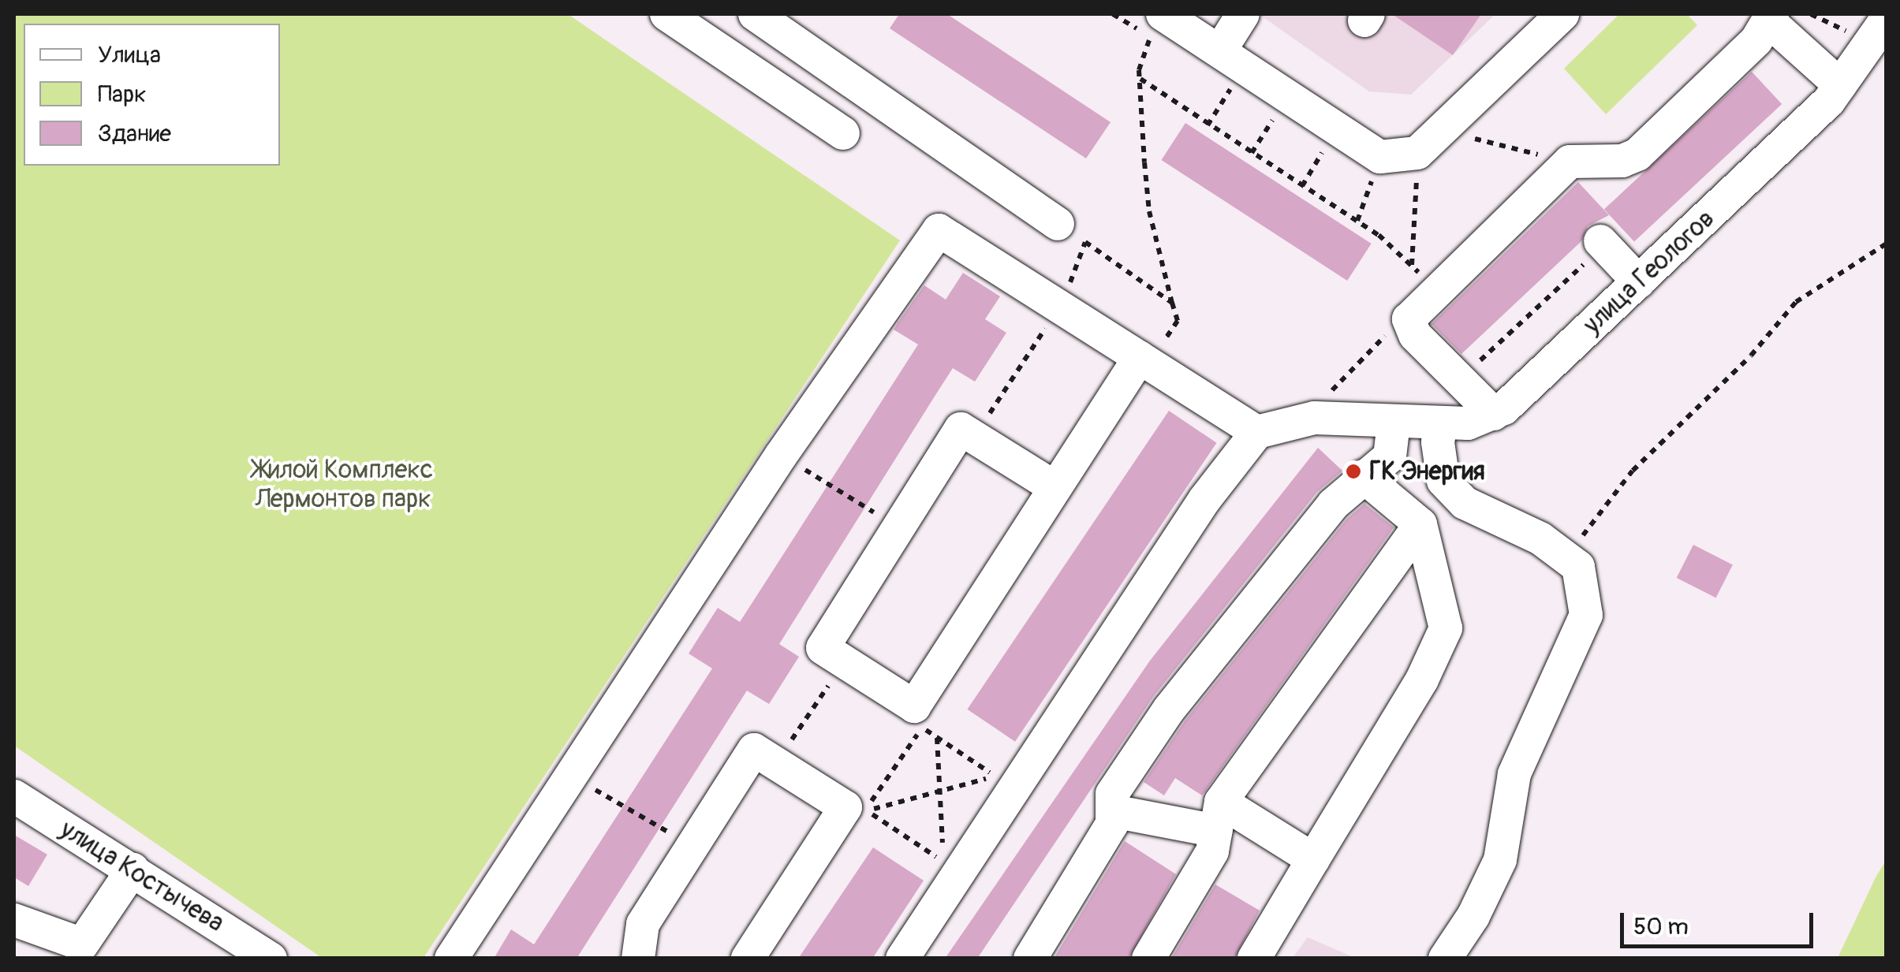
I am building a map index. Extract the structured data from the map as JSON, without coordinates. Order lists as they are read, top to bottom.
{
  "streets": {
    "street": ["улица Геологов", "улица Костычева"]
  },
  "parks": ["Жилой Комплекс Лермонтов парк"],
  "places": ["ГК Энергия"],
  "legend": ["Улица", "Парк", "Здание"],
  "scale_bar": "50 m"
}
